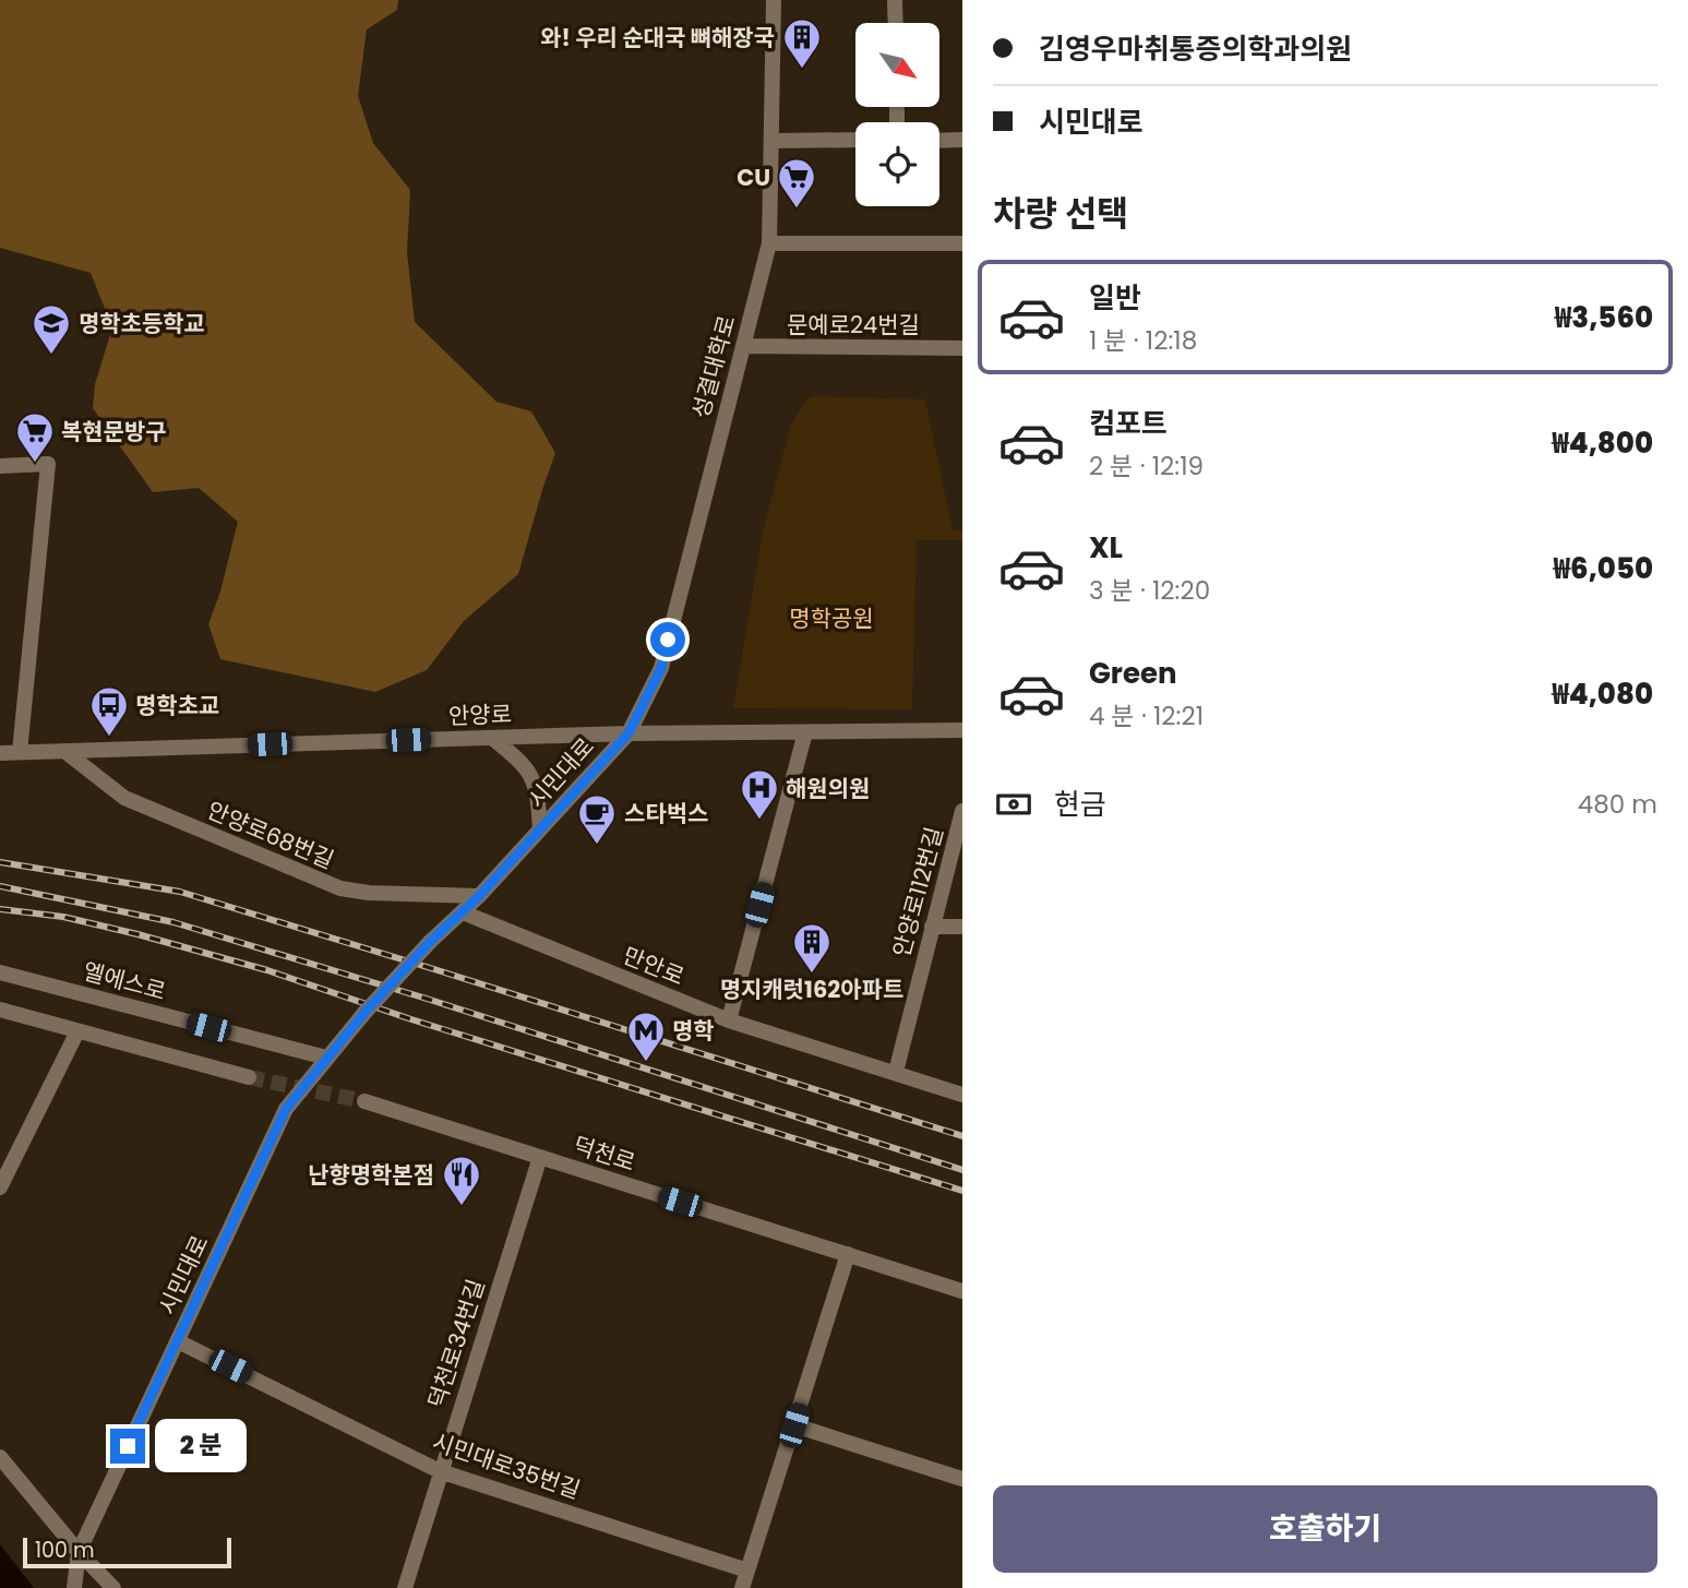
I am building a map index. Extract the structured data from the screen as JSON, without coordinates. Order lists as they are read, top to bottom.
{
  "streets": {
    "street": [
      "문예로24번길",
      "성결대학로",
      "안양로",
      "시민대로",
      "안양로68번길",
      "안양로112번길",
      "만안로",
      "엘에스로",
      "덕천로",
      "덕천로34번길",
      "시민대로35번길"
    ]
  },
  "crossings": [
    ["문예로24번길", "성결대학로"],
    ["성결대학로", "안양로"],
    ["성결대학로", "시민대로"],
    ["안양로", "시민대로"],
    ["안양로", "안양로68번길"],
    ["시민대로", "안양로68번길"],
    ["시민대로", "만안로"],
    ["시민대로", "엘에스로"],
    ["시민대로", "시민대로35번길"],
    ["안양로112번길", "만안로"],
    ["덕천로", "덕천로34번길"],
    ["덕천로34번길", "시민대로35번길"]
  ],
  "parks": ["명학공원"],
  "places": {
    "building": ["와! 우리 순대국 뼈해장국", "명지캐럿162아파트"],
    "supermarket": ["CU", "복현문방구"],
    "school or university": ["명학초등학교"],
    "bus stop": ["명학초교"],
    "hospital": ["해원의원"],
    "cafe": ["스타벅스"],
    "metro station": ["명학"],
    "restaurant": ["난향명학본점"]
  },
  "scale_bar": "100 m",
  "north": "bottom right",
  "page": {
    "banner": ["김영우마취통증의학과의원", "시민대로"],
    "heading": "차량 선택",
    "list": [
      {
        "name": "일반",
        "note": "1 분 · 12:18",
        "value": "₩3,560"
      },
      {
        "name": "컴포트",
        "note": "2 분 · 12:19",
        "value": "₩4,800"
      },
      {
        "name": "XL",
        "note": "3 분 · 12:20",
        "value": "₩6,050"
      },
      {
        "name": "Green",
        "note": "4 분 · 12:21",
        "value": "₩4,080"
      }
    ],
    "pay": ["현금", "480 m"],
    "bubble": "2 분",
    "buttons": "호출하기",
    "scale": "100 m"
  }
}
